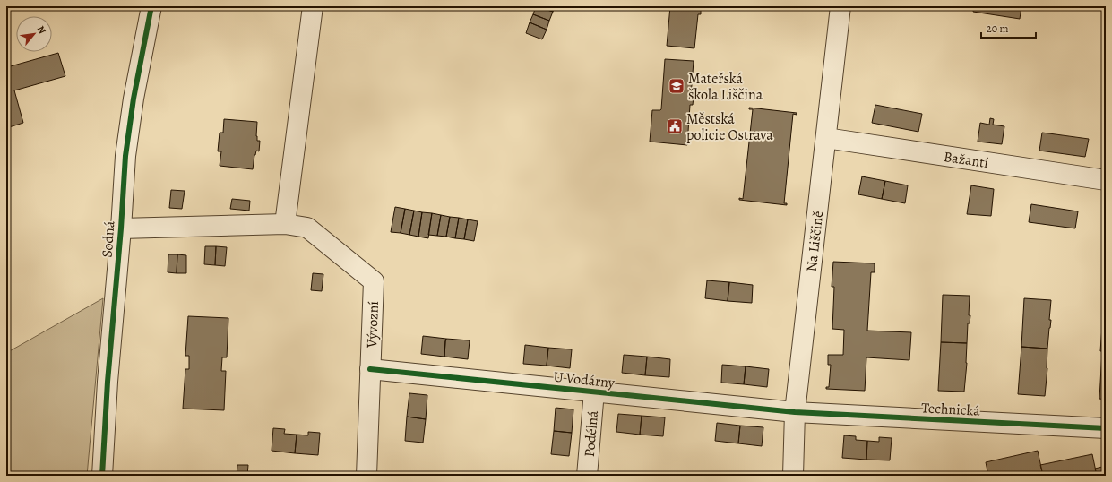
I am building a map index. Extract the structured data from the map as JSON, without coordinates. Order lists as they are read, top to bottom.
{
  "streets": {
    "street": [
      "Bažantí",
      "Sodná",
      "Na Liščině",
      "Vývozní",
      "U Vodárny",
      "Technická",
      "Podélná"
    ]
  },
  "crossings": [
    ["Bažantí", "Na Liščině"],
    ["Sodná", "Vývozní"],
    ["Na Liščině", "U Vodárny"],
    ["Na Liščině", "Technická"],
    ["Vývozní", "U Vodárny"],
    ["U Vodárny", "Technická"],
    ["U Vodárny", "Podélná"]
  ],
  "places": {
    "school or university": ["Mateřská škola Liščina"],
    "public building": ["Městská policie Ostrava"]
  },
  "scale_bar": "20 m",
  "north": "top right"
}
